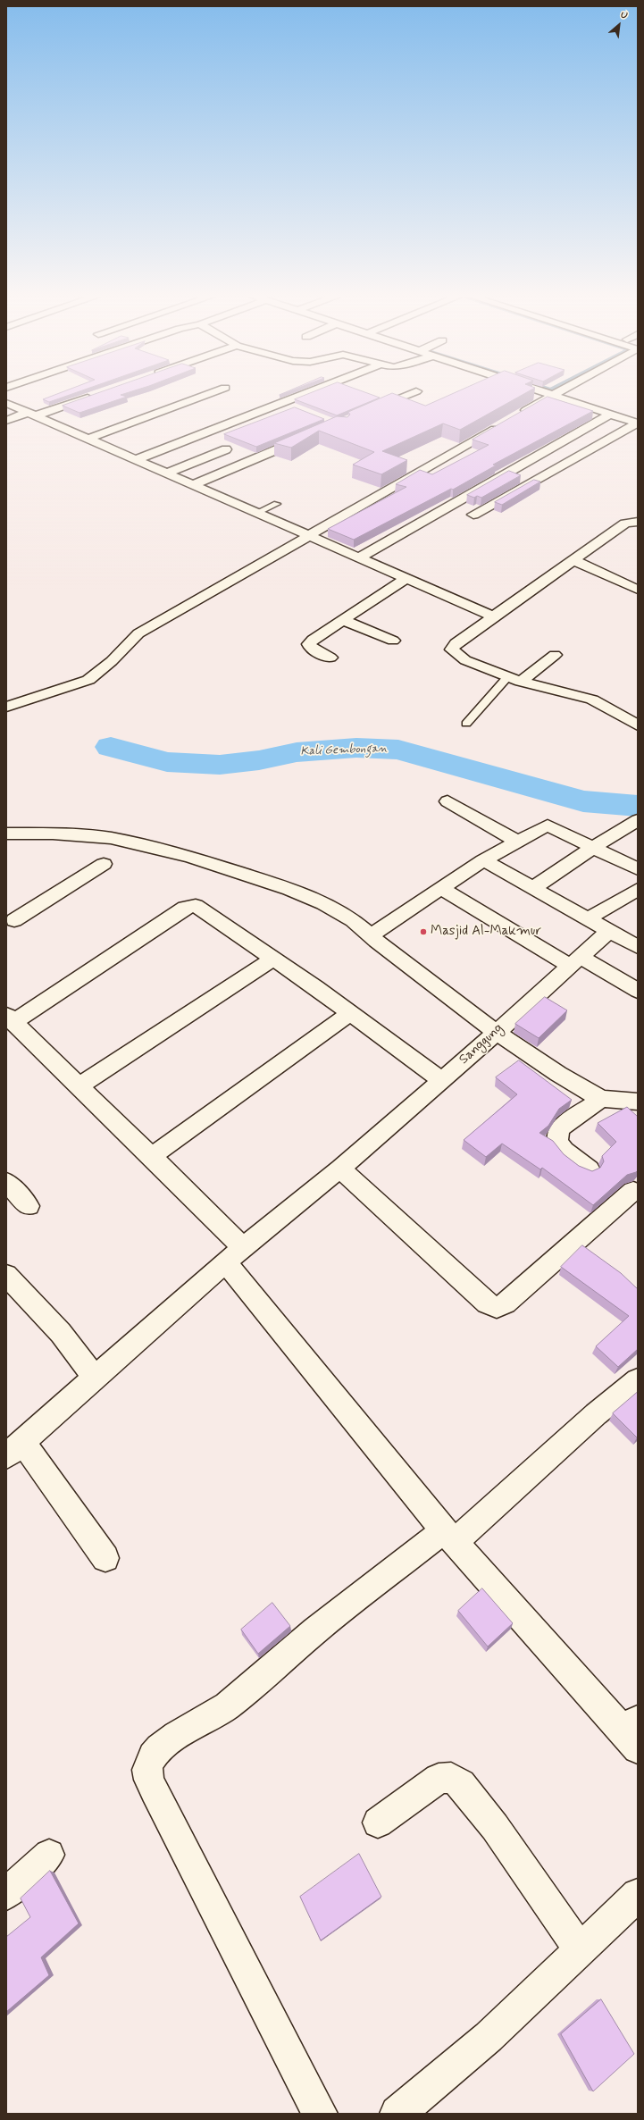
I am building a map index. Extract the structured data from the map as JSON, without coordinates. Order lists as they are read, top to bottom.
{
  "streets": {
    "main road": ["Sanggung"]
  },
  "water": ["Kali Gembongan"],
  "places": ["Masjid Al-Makmur"],
  "north": "top right"
}
